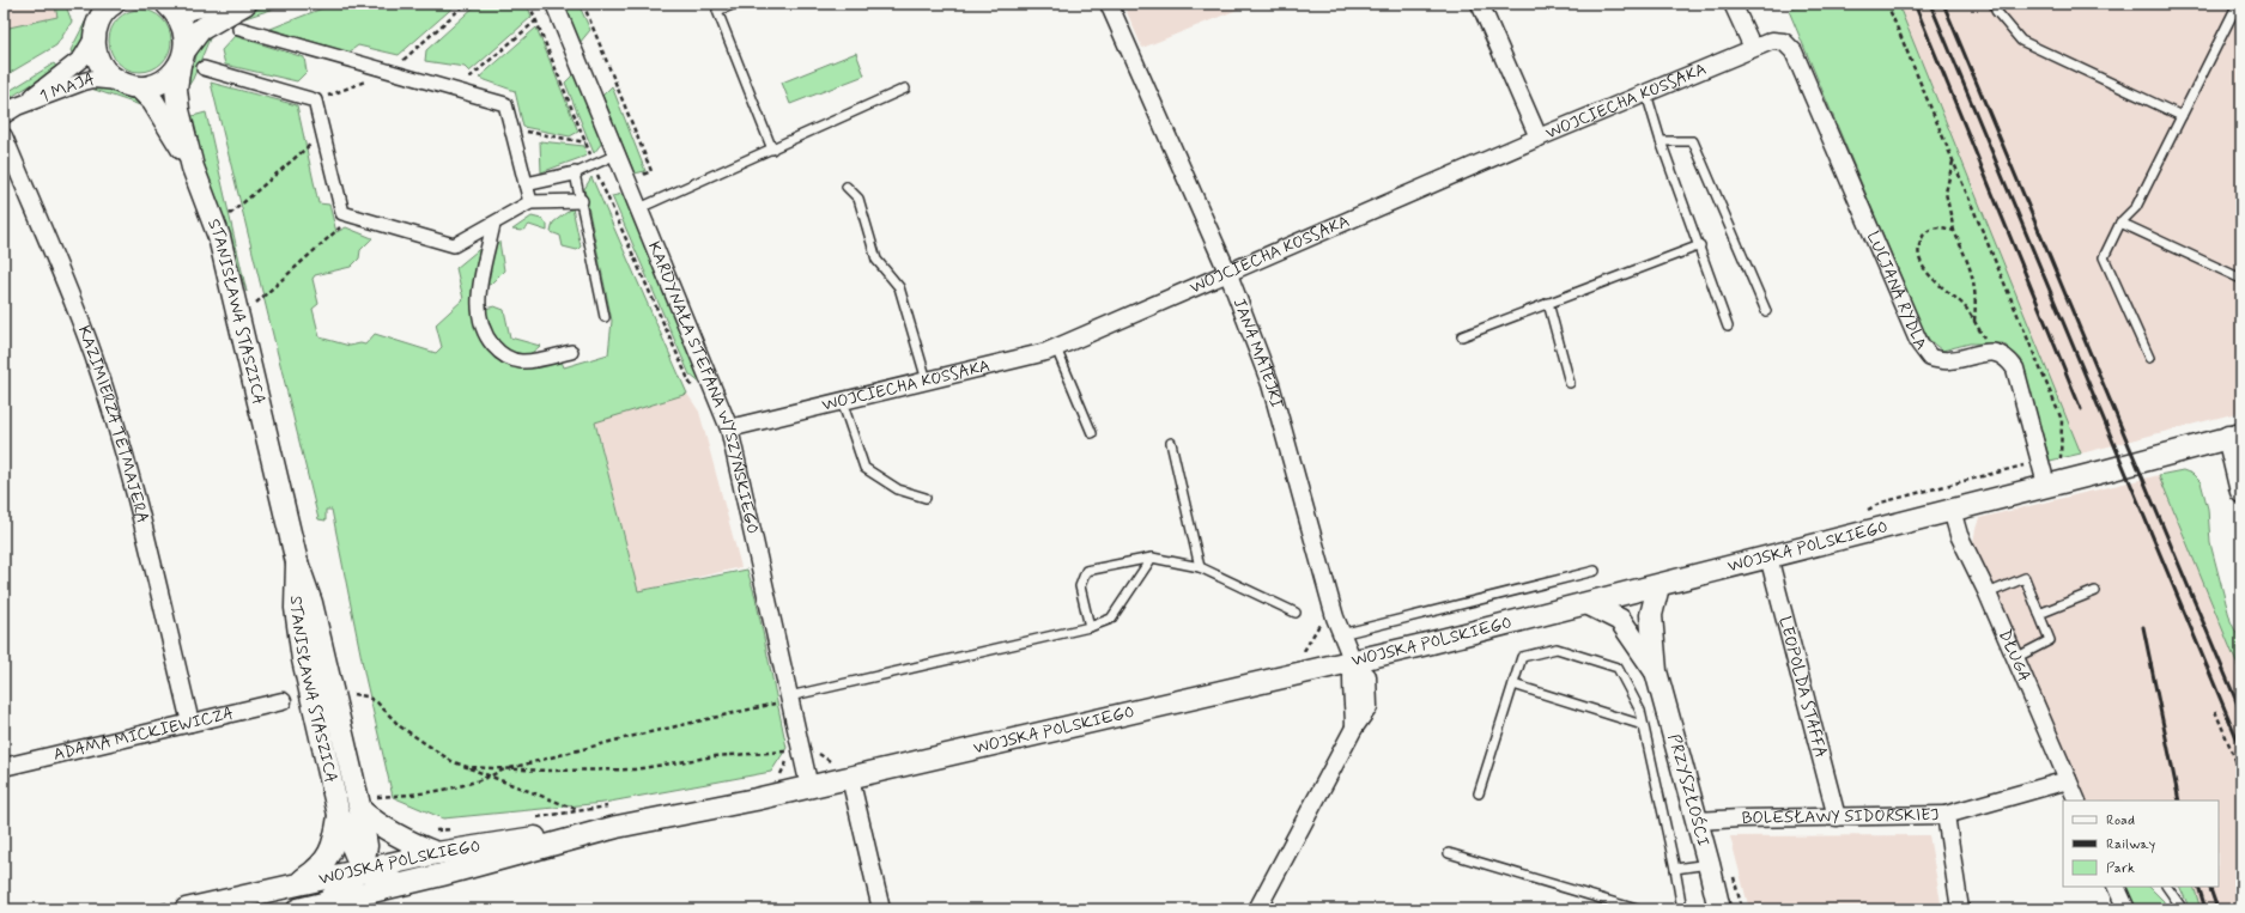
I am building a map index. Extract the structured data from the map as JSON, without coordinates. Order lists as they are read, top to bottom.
{
  "streets": {
    "street": [
      "1 MAJA",
      "WOJCIECHA KOSSAKA",
      "LUCJANA RYDLA",
      "STANISŁAWA STASZICA",
      "JANA MATEJKI",
      "KARDYNAŁA STEFANA WYSZYŃSKIEGO",
      "KAZIMIERZA TETMAJERA",
      "WOJSKA POLSKIEGO",
      "DŁUGA",
      "LEOPOLDA STAFFA",
      "ADAMA MICKIEWICZA",
      "PRZYSZŁOŚCI",
      "BOLESŁAWY SIDORSKIEJ"
    ]
  },
  "crossings": [
    ["WOJCIECHA KOSSAKA", "LUCJANA RYDLA"],
    ["WOJCIECHA KOSSAKA", "JANA MATEJKI"],
    ["WOJCIECHA KOSSAKA", "KARDYNAŁA STEFANA WYSZYŃSKIEGO"],
    ["STANISŁAWA STASZICA", "WOJSKA POLSKIEGO"],
    ["JANA MATEJKI", "WOJSKA POLSKIEGO"],
    ["KARDYNAŁA STEFANA WYSZYŃSKIEGO", "WOJSKA POLSKIEGO"],
    ["KAZIMIERZA TETMAJERA", "ADAMA MICKIEWICZA"],
    ["WOJSKA POLSKIEGO", "DŁUGA"],
    ["WOJSKA POLSKIEGO", "LEOPOLDA STAFFA"],
    ["WOJSKA POLSKIEGO", "PRZYSZŁOŚCI"],
    ["LEOPOLDA STAFFA", "BOLESŁAWY SIDORSKIEJ"],
    ["PRZYSZŁOŚCI", "BOLESŁAWY SIDORSKIEJ"]
  ],
  "legend": ["Road", "Railway", "Park"]
}
